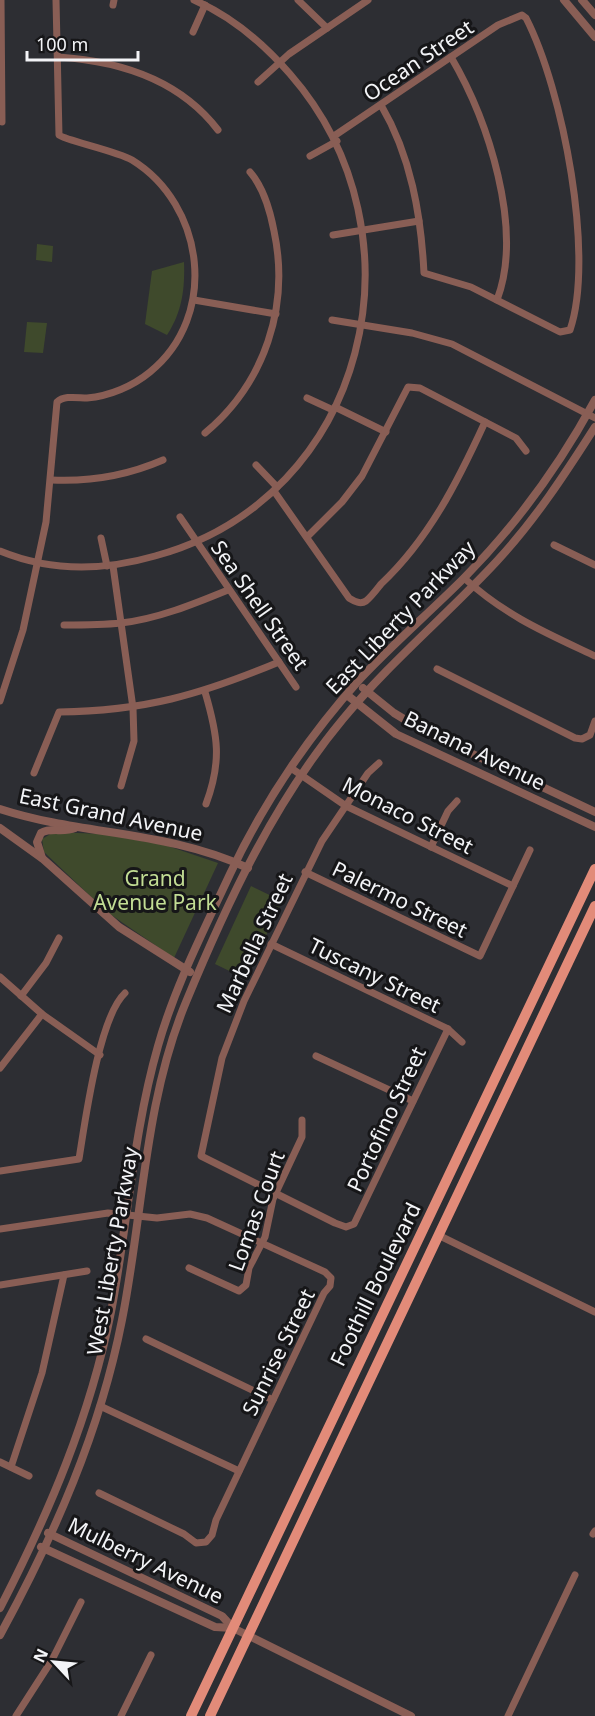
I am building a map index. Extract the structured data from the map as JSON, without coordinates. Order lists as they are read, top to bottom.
{
  "streets": {
    "main road": ["Foothill Boulevard"],
    "street": [
      "Ocean Street",
      "Sea Shell Street",
      "East Liberty Parkway",
      "Banana Avenue",
      "East Grand Avenue",
      "Monaco Street",
      "Palermo Street",
      "Marbella Street",
      "Tuscany Street",
      "Portofino Street",
      "Lomas Court",
      "West Liberty Parkway",
      "Sunrise Street",
      "Mulberry Avenue"
    ]
  },
  "crossings": [
    ["East Liberty Parkway", "Banana Avenue"],
    ["East Liberty Parkway", "East Grand Avenue"],
    ["East Liberty Parkway", "Monaco Street"],
    ["East Liberty Parkway", "West Liberty Parkway"],
    ["East Grand Avenue", "West Liberty Parkway"],
    ["Monaco Street", "Palermo Street"],
    ["Monaco Street", "Marbella Street"],
    ["Palermo Street", "Marbella Street"],
    ["Marbella Street", "Tuscany Street"],
    ["Marbella Street", "Portofino Street"],
    ["Marbella Street", "Lomas Court"],
    ["Tuscany Street", "Portofino Street"],
    ["Portofino Street", "Lomas Court"],
    ["Lomas Court", "Sunrise Street"],
    ["West Liberty Parkway", "Sunrise Street"],
    ["West Liberty Parkway", "Mulberry Avenue"],
    ["Foothill Boulevard", "Mulberry Avenue"]
  ],
  "parks": ["Grand Avenue Park"],
  "scale_bar": "100 m",
  "north": "top left"
}
